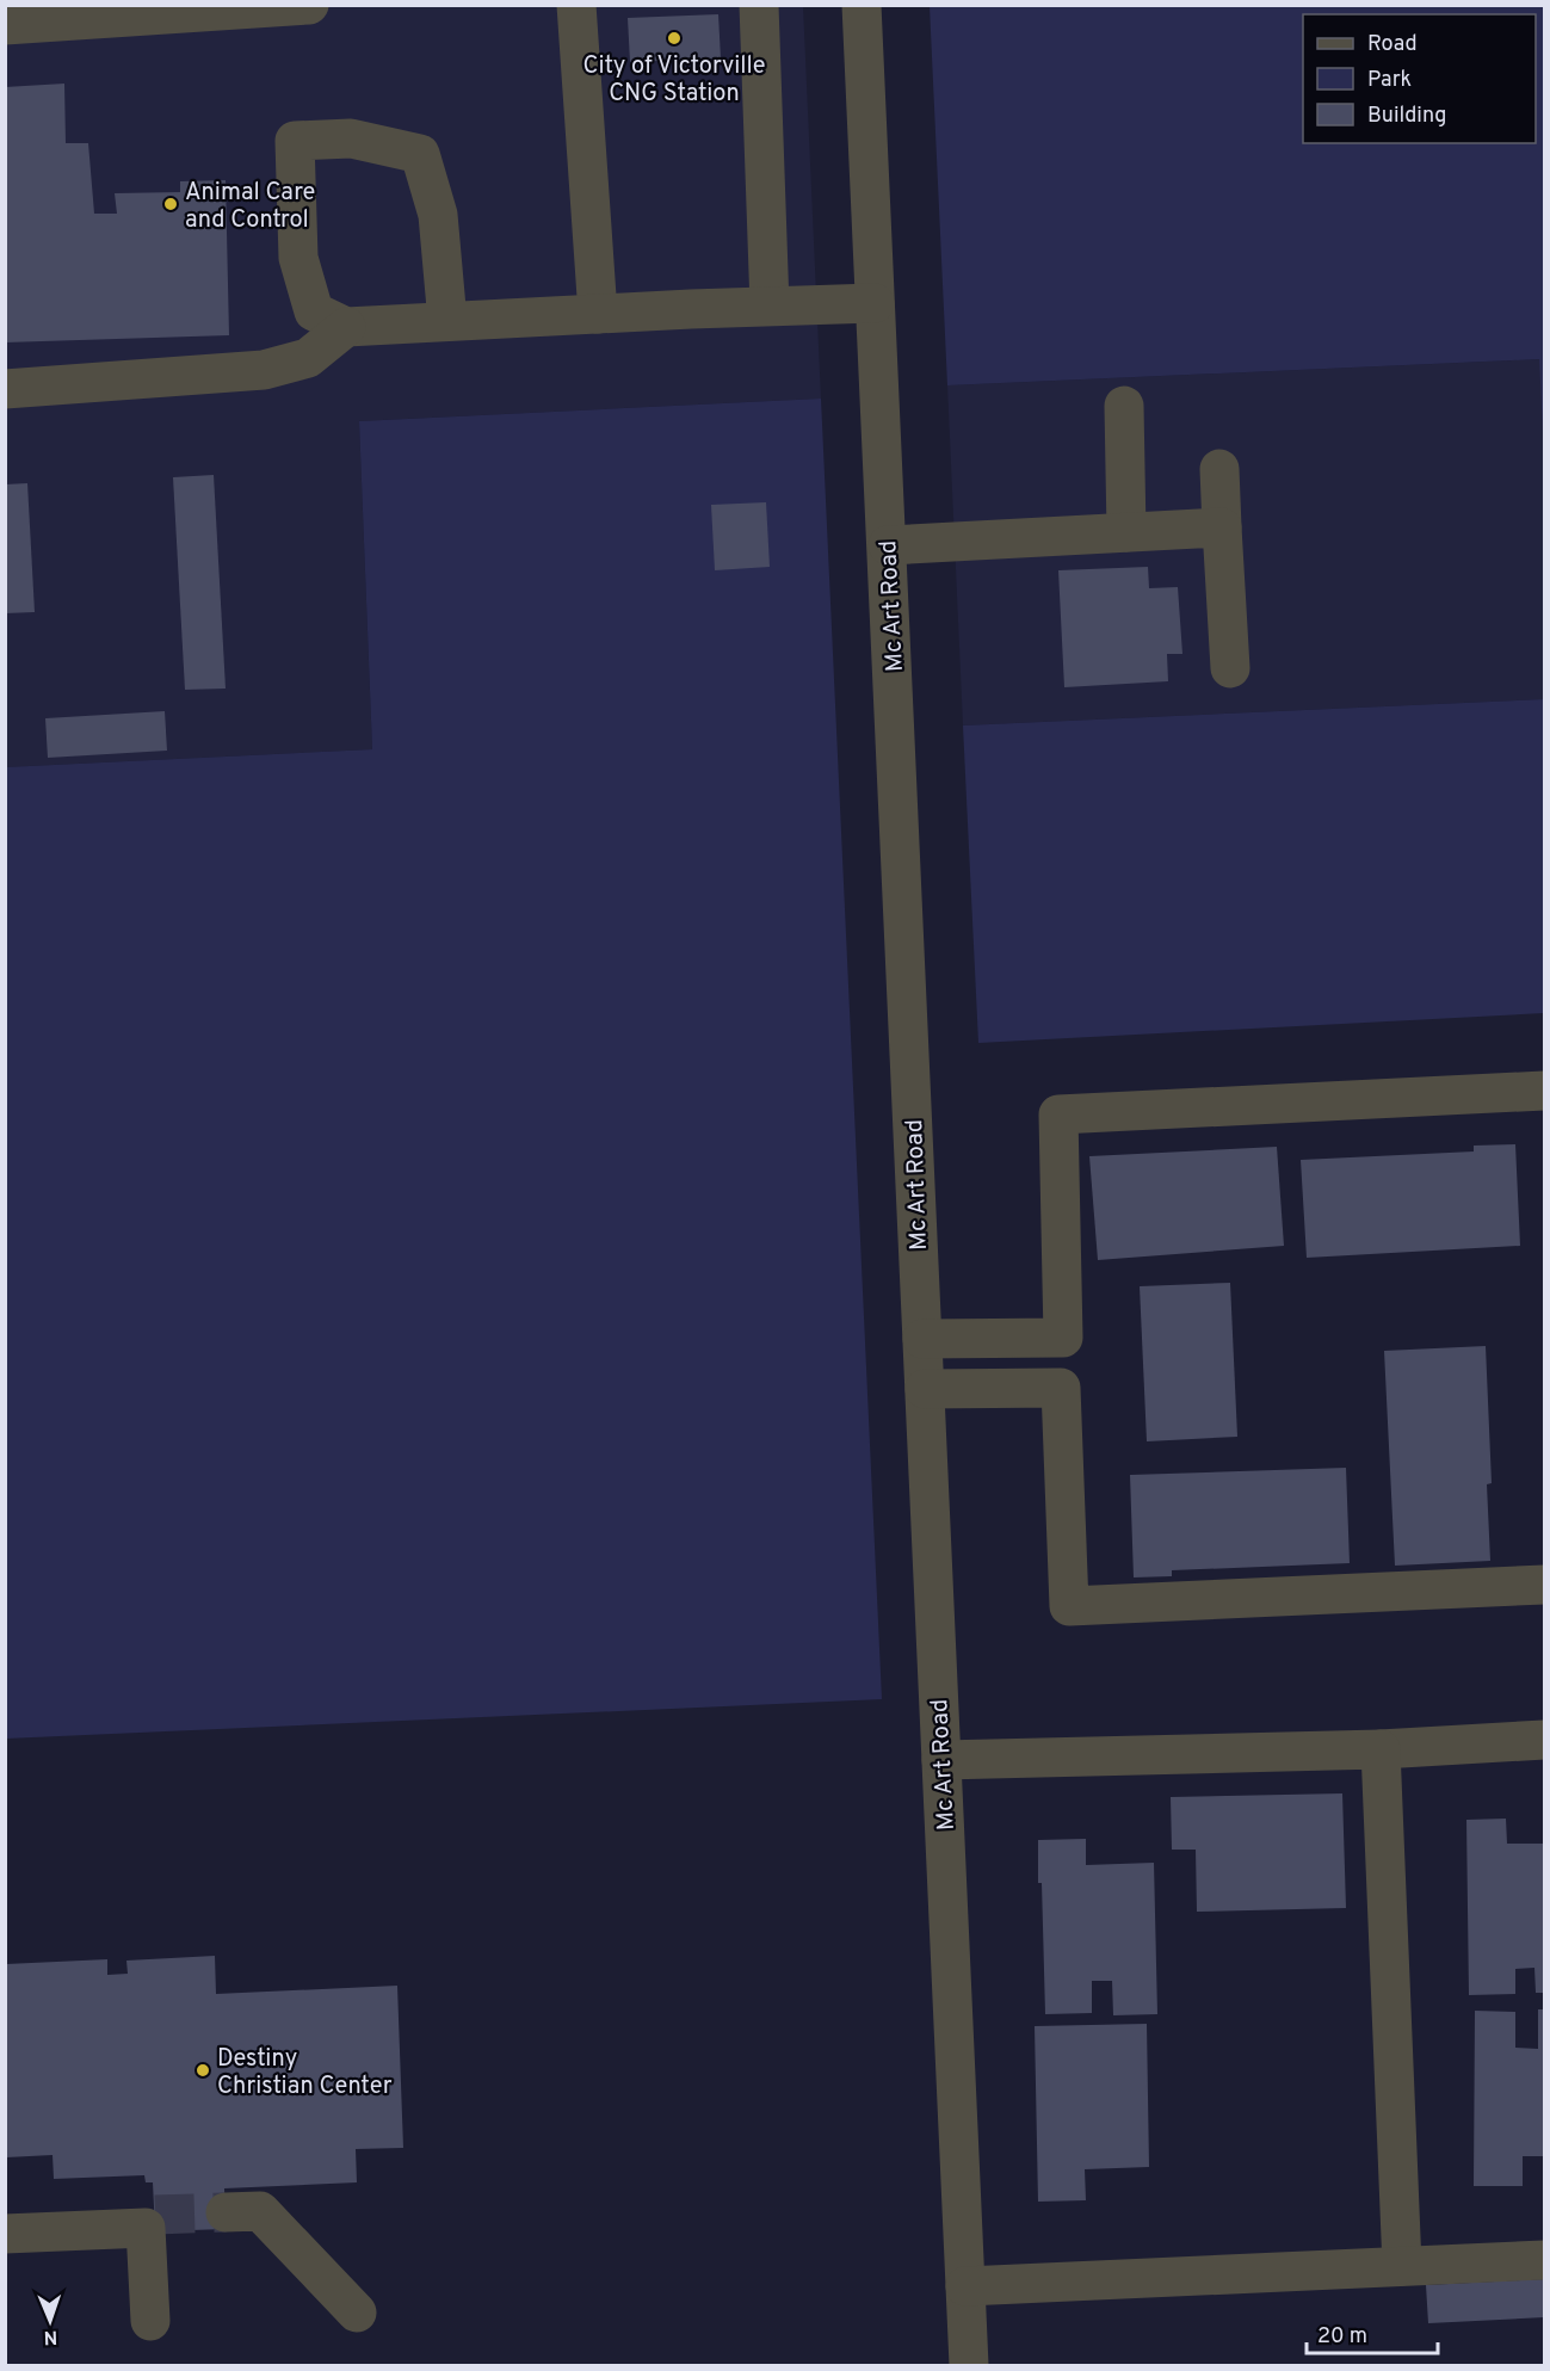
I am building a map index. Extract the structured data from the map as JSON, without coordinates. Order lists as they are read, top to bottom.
{
  "streets": {
    "street": ["Mc Art Road"]
  },
  "places": ["City of Victorville CNG Station", "Animal Care and Control", "Destiny Christian Center"],
  "legend": ["Road", "Park", "Building"],
  "scale_bar": "20 m",
  "north": "bottom"
}
